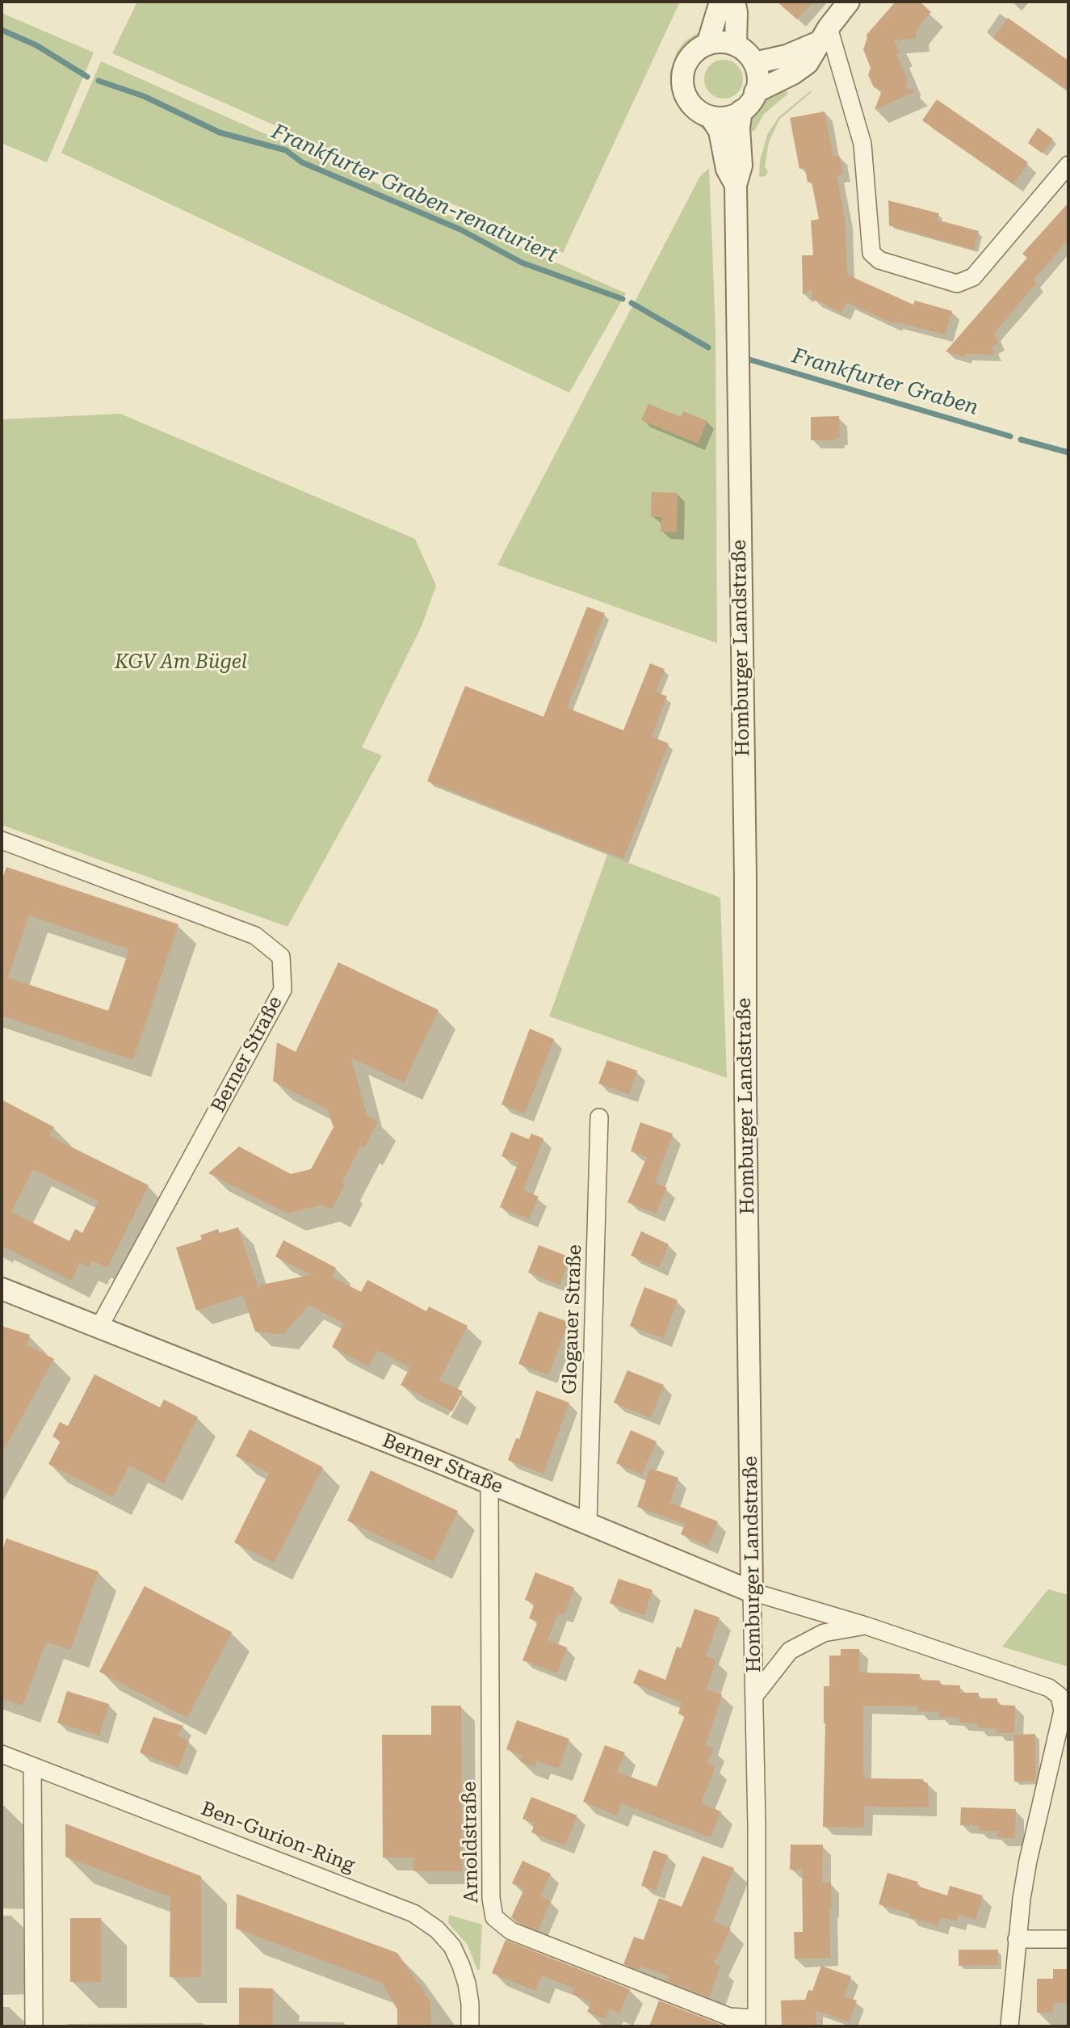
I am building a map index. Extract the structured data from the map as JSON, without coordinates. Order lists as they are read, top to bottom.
{
  "streets": {
    "street": [
      "Homburger Landstraße",
      "Berner Straße",
      "Glogauer Straße",
      "Ben-Gurion-Ring",
      "Arnoldstraße"
    ]
  },
  "crossings": [
    ["Homburger Landstraße", "Berner Straße"],
    ["Homburger Landstraße", "Arnoldstraße"],
    ["Berner Straße", "Glogauer Straße"],
    ["Berner Straße", "Arnoldstraße"]
  ],
  "water": ["Frankfurter Graben-renaturiert", "Frankfurter Graben"],
  "parks": ["KGV Am Bügel"]
}
